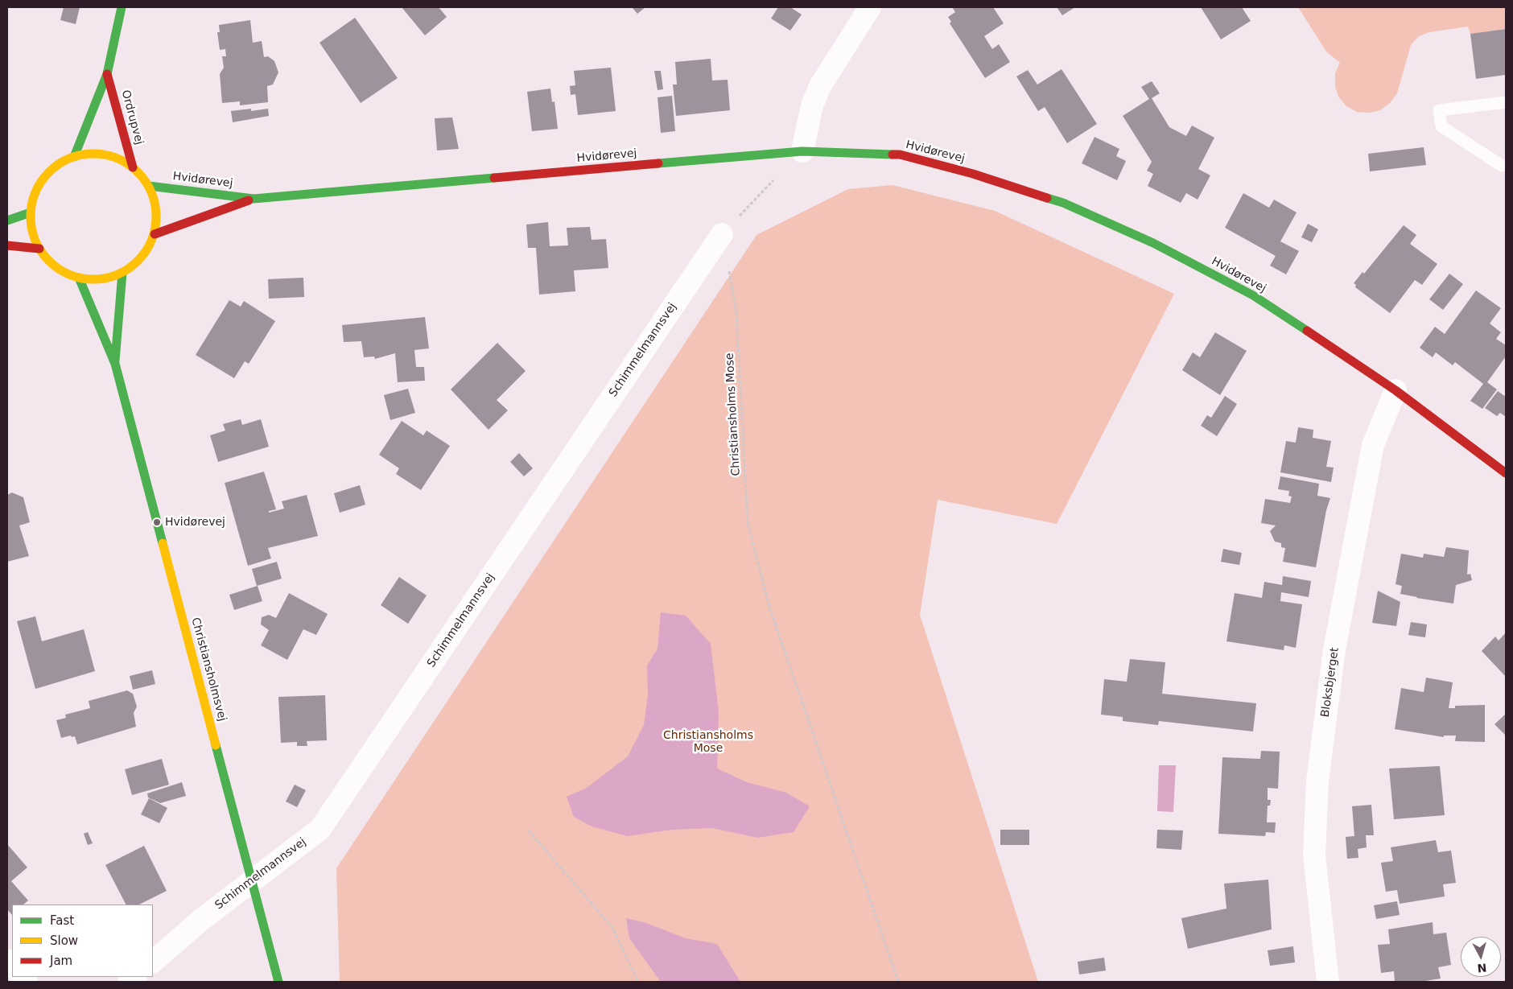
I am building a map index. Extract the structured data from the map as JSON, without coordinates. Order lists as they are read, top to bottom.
{
  "streets": {
    "street": [
      "Ordrupvej",
      "Hvidørevej",
      "Schimmelmannsvej",
      "Christiansholmsvej",
      "Bloksbjerget"
    ],
    "path": ["Christiansholms Mose"]
  },
  "crossings": [
    ["Ordrupvej", "Hvidørevej"],
    ["Ordrupvej", "Christiansholmsvej"],
    ["Hvidørevej", "Christiansholmsvej"],
    ["Hvidørevej", "Bloksbjerget"],
    ["Schimmelmannsvej", "Christiansholms Mose"],
    ["Schimmelmannsvej", "Christiansholmsvej"]
  ],
  "parks": ["Christiansholms Mose"],
  "places": ["Hvidørevej"],
  "legend": ["Fast", "Slow", "Jam"],
  "north": "bottom"
}
